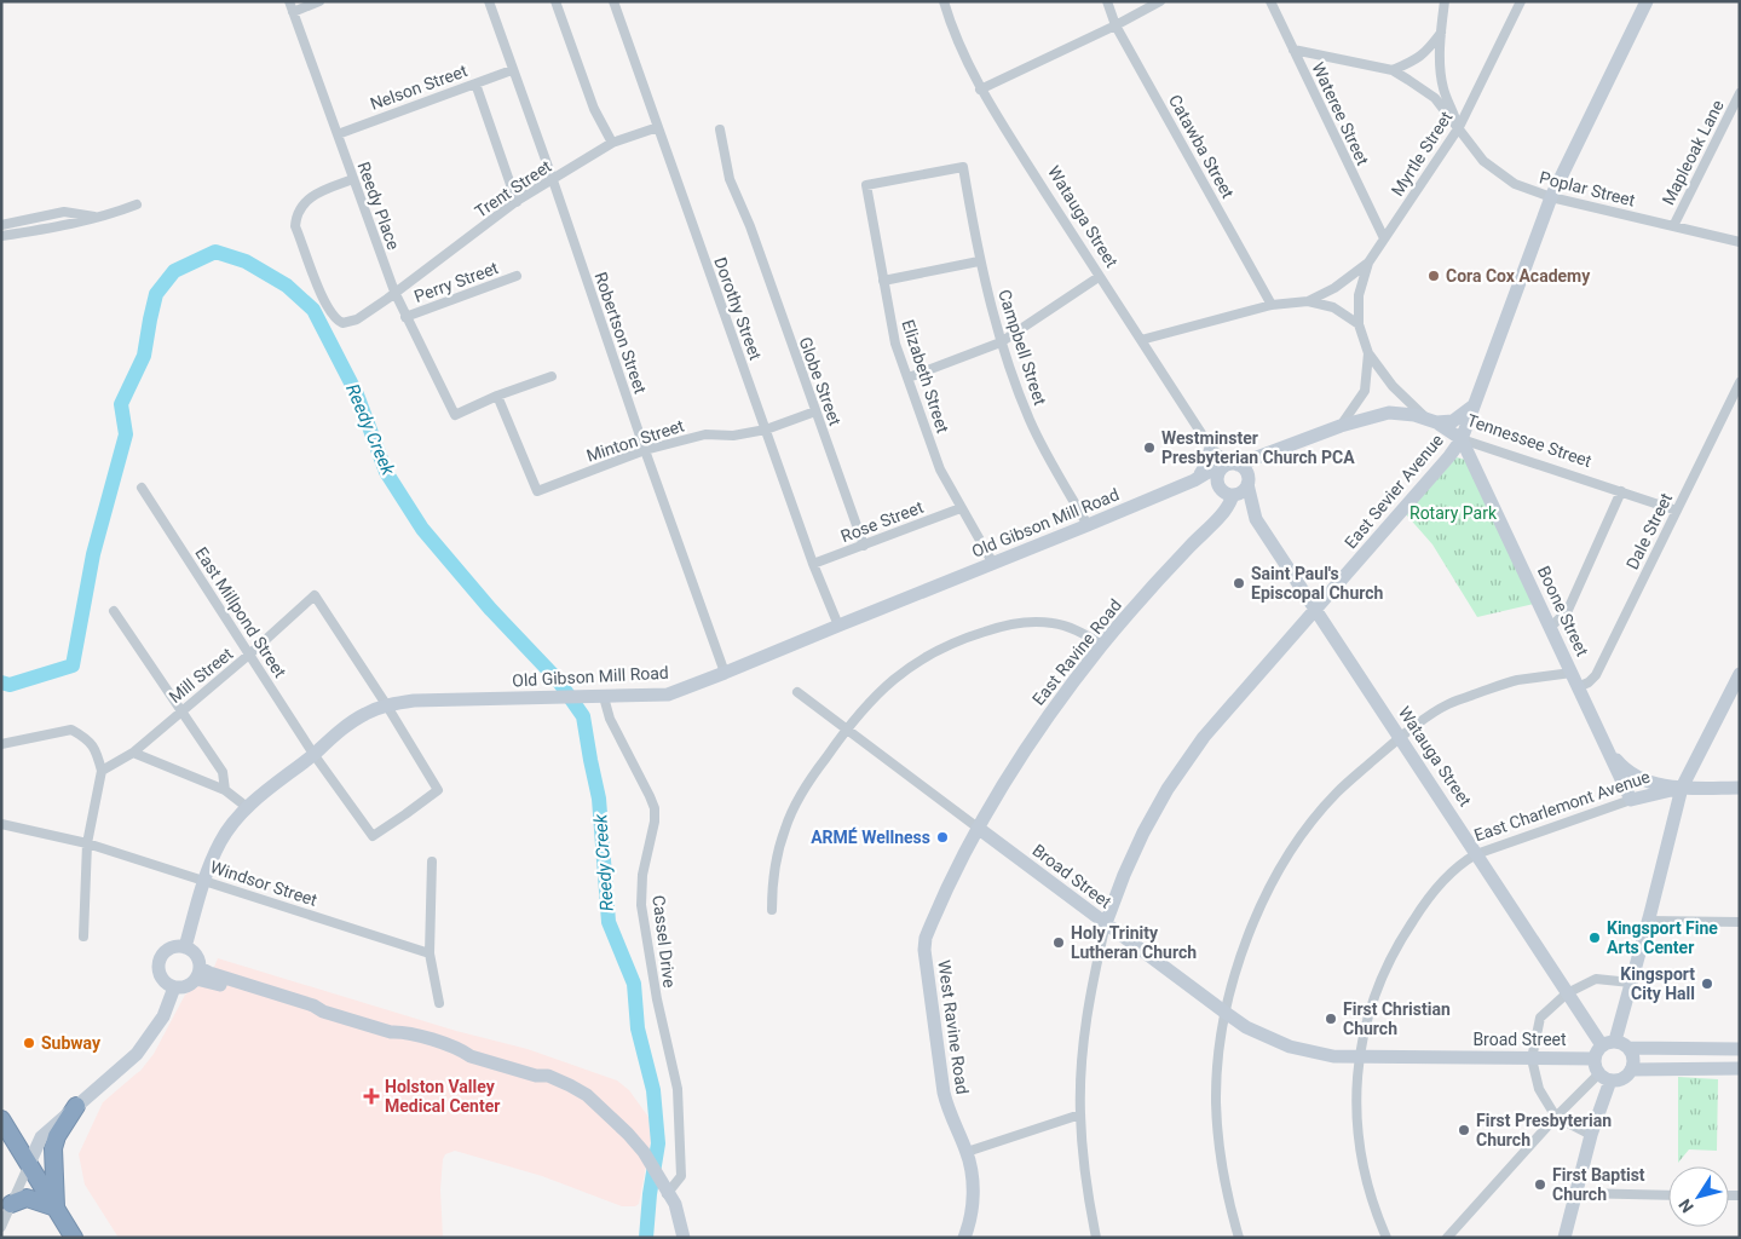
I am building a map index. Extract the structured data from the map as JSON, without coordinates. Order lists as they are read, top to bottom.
{
  "streets": {
    "street": [
      "Nelson Street",
      "Wateree Street",
      "Catawba Street",
      "Mapleoak Lane",
      "Myrtle Street",
      "Trent Street",
      "Poplar Street",
      "Reedy Place",
      "Watauga Street",
      "Perry Street",
      "Dorothy Street",
      "Robertson Street",
      "Campbell Street",
      "Elizabeth Street",
      "Globe Street",
      "Minton Street",
      "Tennessee Street",
      "East Sevier Avenue",
      "Rose Street",
      "Old Gibson Mill Road",
      "Dale Street",
      "Boone Street",
      "East Millpond Street",
      "East Ravine Road",
      "Mill Street",
      "East Charlemont Avenue",
      "Broad Street",
      "Windsor Street",
      "Cassel Drive",
      "West Ravine Road"
    ]
  },
  "crossings": [
    ["Nelson Street", "Reedy Place"],
    ["Nelson Street", "Robertson Street"],
    ["Wateree Street", "Myrtle Street"],
    ["Wateree Street", "Poplar Street"],
    ["Mapleoak Lane", "Poplar Street"],
    ["Myrtle Street", "Poplar Street"],
    ["Myrtle Street", "Tennessee Street"],
    ["Trent Street", "Reedy Place"],
    ["Trent Street", "Dorothy Street"],
    ["Trent Street", "Robertson Street"],
    ["Poplar Street", "East Sevier Avenue"],
    ["Reedy Place", "Perry Street"],
    ["Reedy Place", "Minton Street"],
    ["Watauga Street", "East Sevier Avenue"],
    ["Watauga Street", "Old Gibson Mill Road"],
    ["Watauga Street", "East Charlemont Avenue"],
    ["Watauga Street", "Broad Street"],
    ["Dorothy Street", "Minton Street"],
    ["Dorothy Street", "Rose Street"],
    ["Dorothy Street", "Old Gibson Mill Road"],
    ["Robertson Street", "Minton Street"],
    ["Robertson Street", "Old Gibson Mill Road"],
    ["Campbell Street", "Elizabeth Street"],
    ["Campbell Street", "Old Gibson Mill Road"],
    ["Elizabeth Street", "Rose Street"],
    ["Elizabeth Street", "Old Gibson Mill Road"],
    ["Globe Street", "Minton Street"],
    ["Globe Street", "Rose Street"],
    ["Tennessee Street", "East Sevier Avenue"],
    ["Tennessee Street", "Dale Street"],
    ["Tennessee Street", "Boone Street"],
    ["East Sevier Avenue", "Boone Street"],
    ["East Sevier Avenue", "Broad Street"],
    ["Old Gibson Mill Road", "East Millpond Street"],
    ["Old Gibson Mill Road", "Mill Street"],
    ["Old Gibson Mill Road", "Windsor Street"],
    ["Old Gibson Mill Road", "Cassel Drive"],
    ["Dale Street", "Boone Street"],
    ["Boone Street", "East Charlemont Avenue"],
    ["East Millpond Street", "Mill Street"],
    ["East Ravine Road", "Broad Street"],
    ["East Ravine Road", "West Ravine Road"],
    ["East Charlemont Avenue", "Broad Street"],
    ["Broad Street", "West Ravine Road"]
  ],
  "water": ["Reedy Creek"],
  "parks": ["Rotary Park"],
  "places": {
    "other": [
      "Cora Cox Academy",
      "Westminster Presbyterian Church PCA",
      "Saint Paul's Episcopal Church",
      "ARMÉ Wellness",
      "Kingsport Fine Arts Center",
      "Holy Trinity Lutheran Church",
      "Kingsport City Hall",
      "First Christian Church",
      "Subway",
      "First Presbyterian Church",
      "First Baptist Church"
    ],
    "health": ["Holston Valley Medical Center"]
  },
  "north": "bottom left"
}
